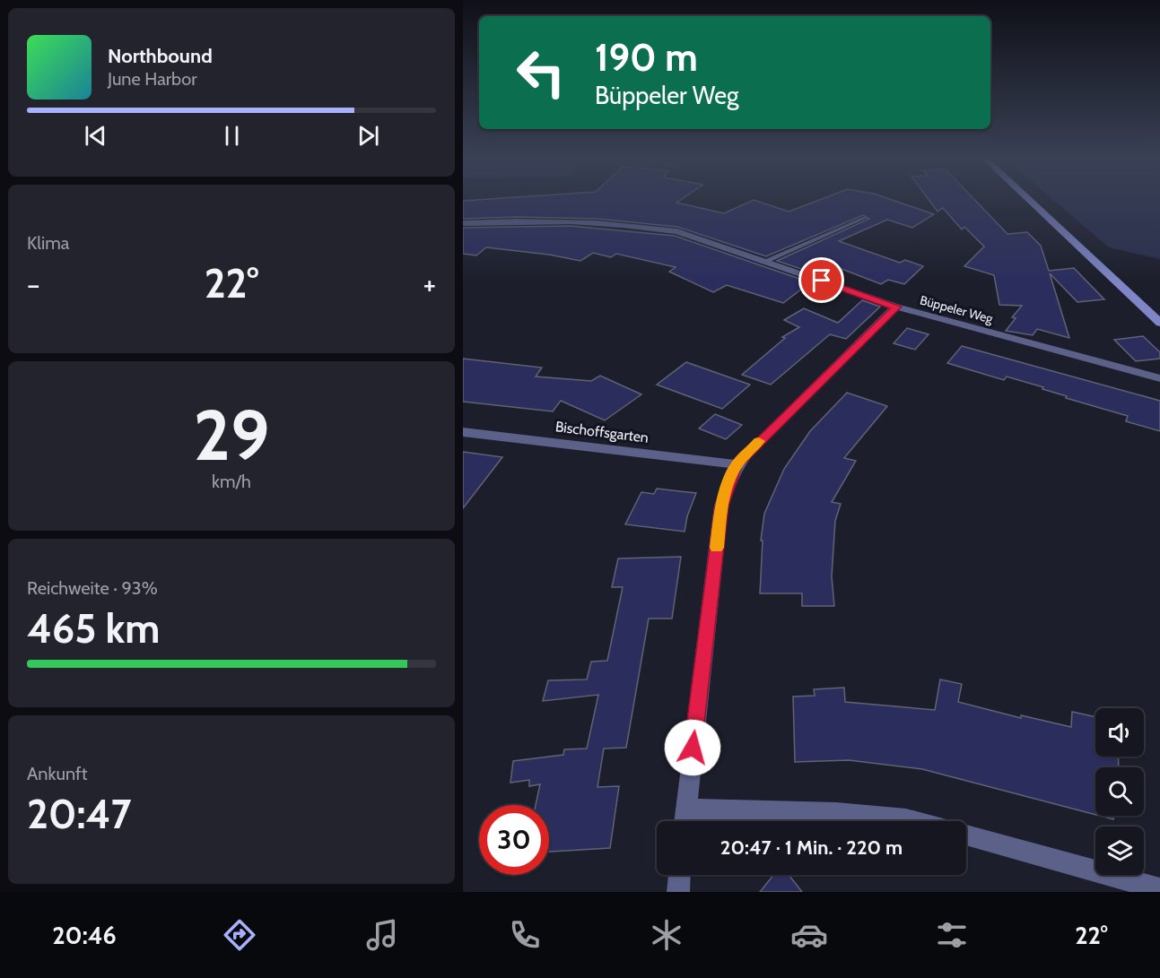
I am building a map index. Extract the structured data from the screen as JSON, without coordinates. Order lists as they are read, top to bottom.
{
  "streets": {
    "street": ["Büppeler Weg", "Bischoffsgarten"]
  },
  "page": {
    "turn": ["190 m", "Büppeler Weg"],
    "song": ["Northbound", "June Harbor"],
    "tile": [
      "Klima",
      ["29", "km/h"],
      ["Reichweite · 93%", "465 km"],
      ["Ankunft", "20:47"]
    ],
    "heat": ["−", "22°", "+"],
    "limit": "30",
    "trip": "20:47 · 1 Min. · 220 m",
    "tabs": ["20:46", "22°"]
  }
}
